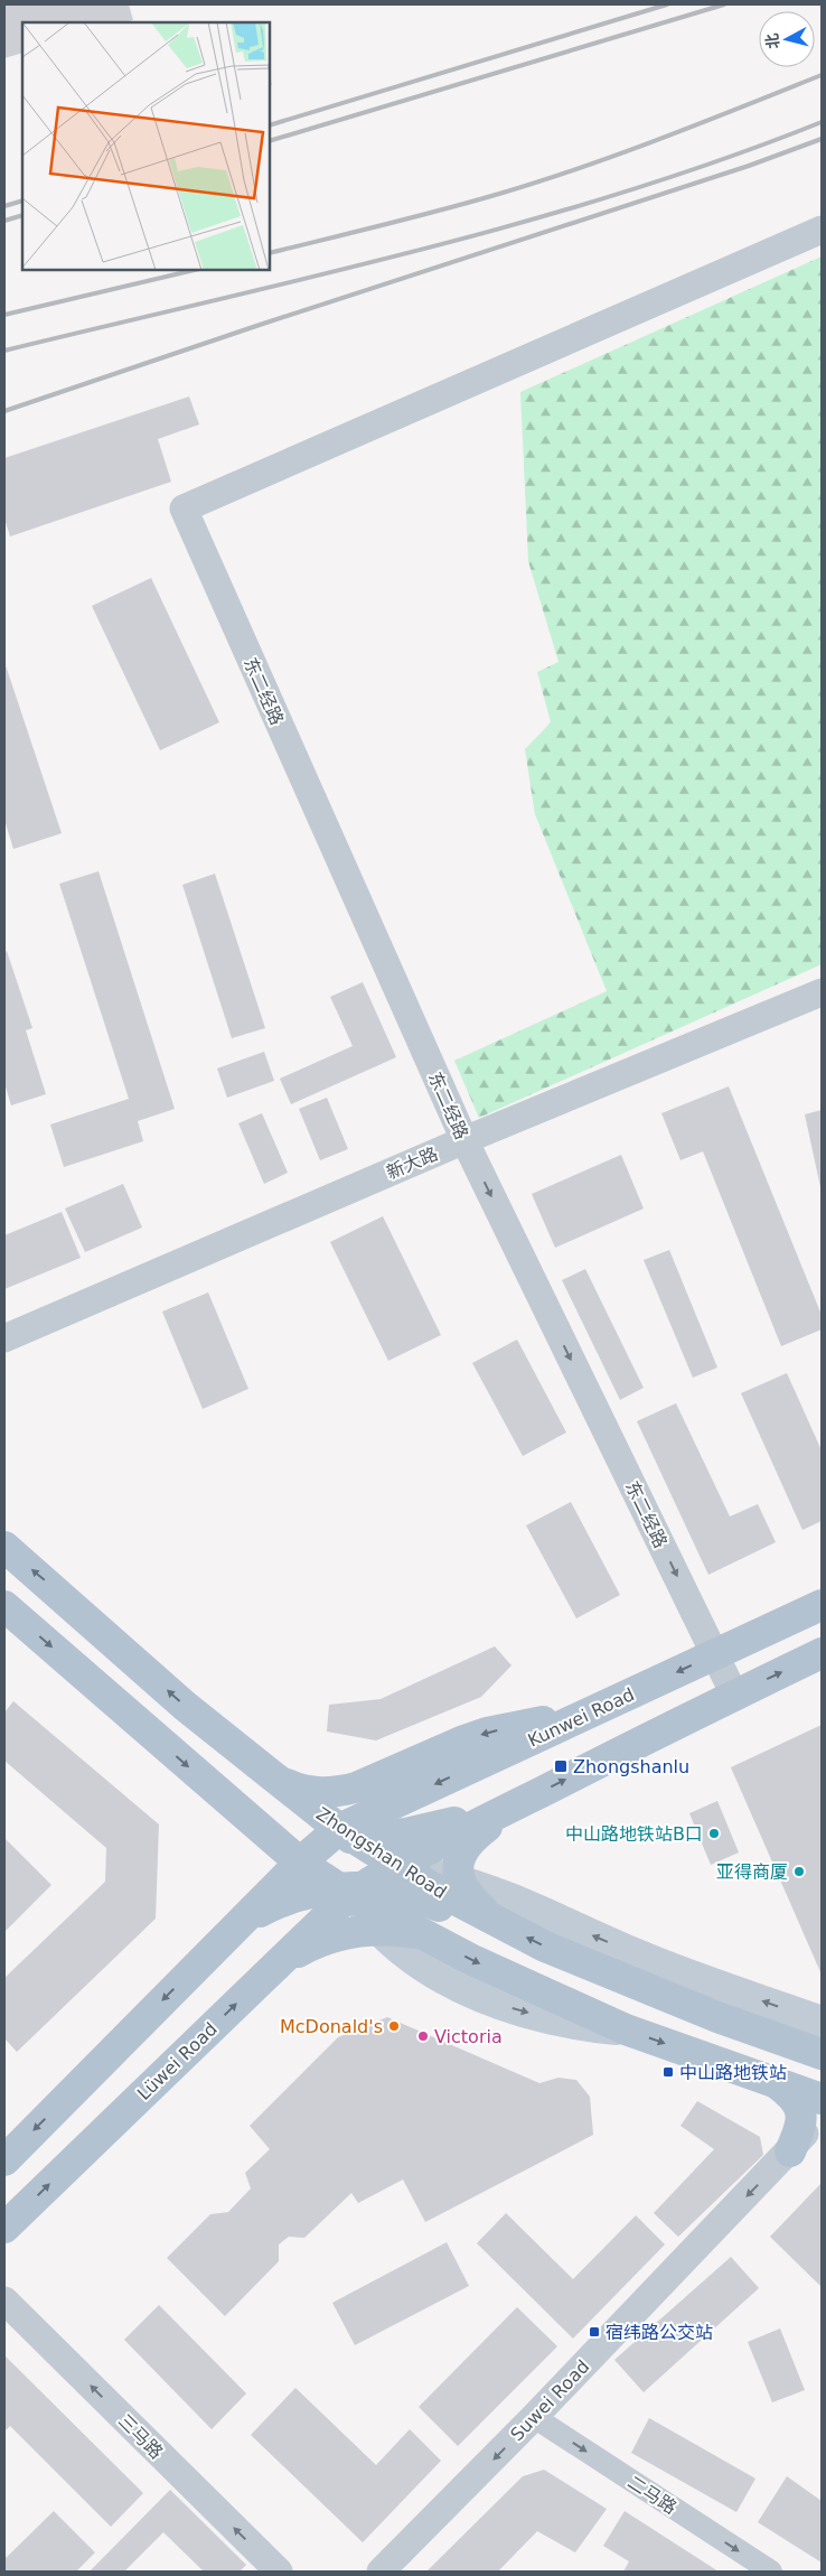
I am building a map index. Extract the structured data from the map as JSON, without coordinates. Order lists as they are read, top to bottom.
{
  "streets": {
    "main road": ["Kunwei Road", "Zhongshan Road", "Lüwei Road"],
    "street": [
      "东二经路",
      "新大路",
      "Suwei Road",
      "三马路",
      "二马路"
    ]
  },
  "crossings": [
    ["东二经路", "新大路"],
    ["东二经路", "Kunwei Road"],
    ["Kunwei Road", "Zhongshan Road"],
    ["Suwei Road", "二马路"]
  ],
  "one_way": ["Suwei Road", "三马路", "二马路"],
  "places": {
    "transit": ["Zhongshanlu", "中山路地铁站", "宿纬路公交站"],
    "other": [
      "中山路地铁站B口",
      "亚得商厦",
      "McDonald's",
      "Victoria"
    ]
  },
  "north": "left"
}
